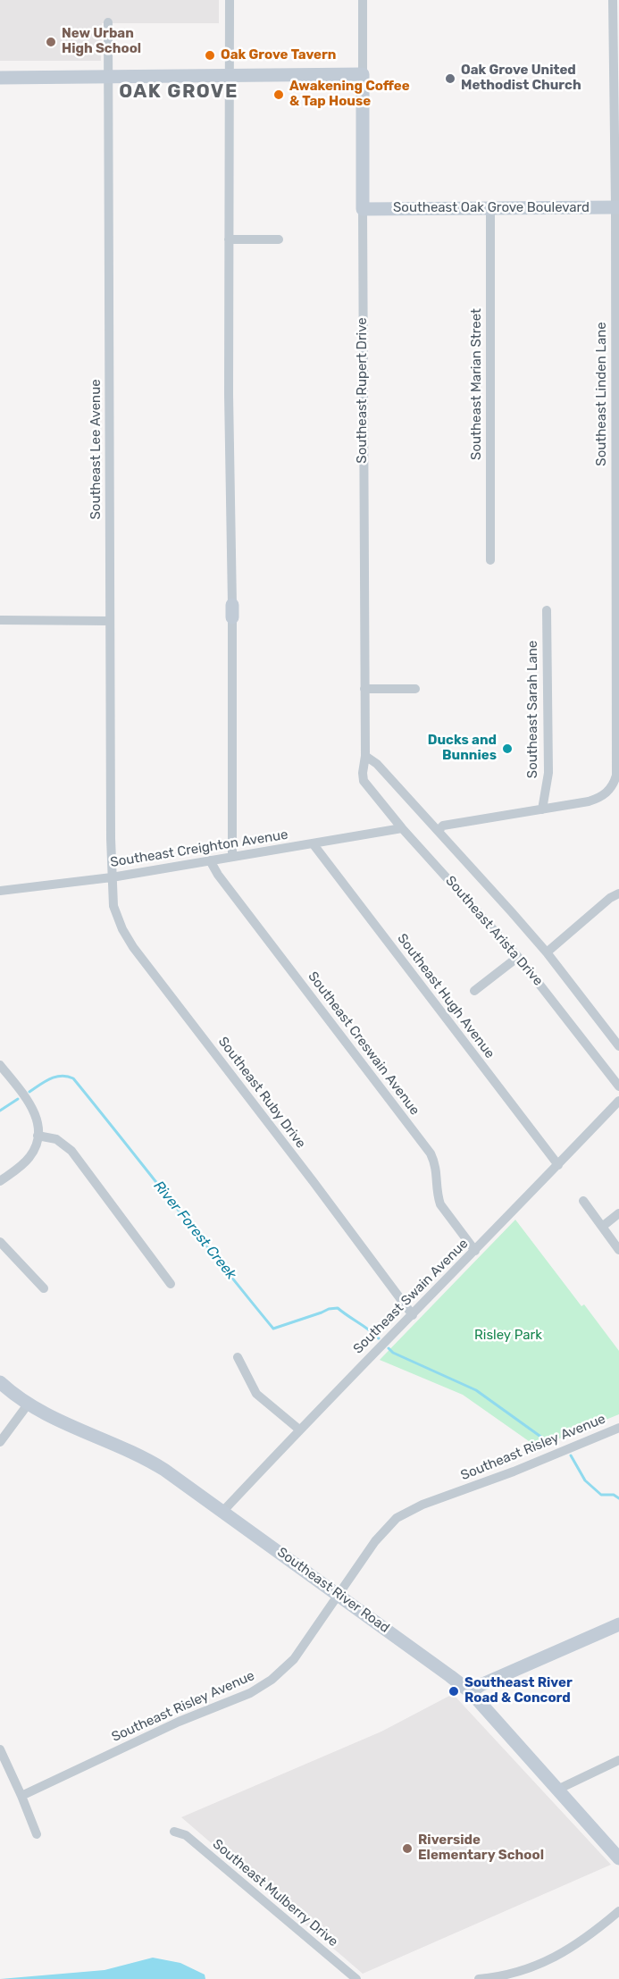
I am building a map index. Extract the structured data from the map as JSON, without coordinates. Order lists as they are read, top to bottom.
{
  "streets": {
    "street": [
      "Southeast Oak Grove Boulevard",
      "Southeast Marian Street",
      "Southeast Rupert Drive",
      "Southeast Linden Lane",
      "Southeast Lee Avenue",
      "Southeast Sarah Lane",
      "Southeast Creighton Avenue",
      "Southeast Arista Drive",
      "Southeast Hugh Avenue",
      "Southeast Creswain Avenue",
      "Southeast Ruby Drive",
      "Southeast Swain Avenue",
      "Southeast Risley Avenue",
      "Southeast River Road",
      "Southeast Mulberry Drive"
    ]
  },
  "crossings": [
    ["Southeast Oak Grove Boulevard", "Southeast Marian Street"],
    ["Southeast Oak Grove Boulevard", "Southeast Rupert Drive"],
    ["Southeast Oak Grove Boulevard", "Southeast Linden Lane"],
    ["Southeast Rupert Drive", "Southeast Arista Drive"],
    ["Southeast Linden Lane", "Southeast Sarah Lane"],
    ["Southeast Lee Avenue", "Southeast Creighton Avenue"],
    ["Southeast Lee Avenue", "Southeast Ruby Drive"],
    ["Southeast Creighton Avenue", "Southeast Arista Drive"],
    ["Southeast Creighton Avenue", "Southeast Hugh Avenue"],
    ["Southeast Creighton Avenue", "Southeast Creswain Avenue"],
    ["Southeast Creighton Avenue", "Southeast Ruby Drive"],
    ["Southeast Hugh Avenue", "Southeast Swain Avenue"],
    ["Southeast Creswain Avenue", "Southeast Swain Avenue"],
    ["Southeast Ruby Drive", "Southeast Swain Avenue"],
    ["Southeast Swain Avenue", "Southeast River Road"],
    ["Southeast Risley Avenue", "Southeast River Road"]
  ],
  "districts": ["OAK GROVE"],
  "water": ["River Forest Creek"],
  "parks": ["Risley Park"],
  "places": [
    "New Urban High School",
    "Oak Grove Tavern",
    "Oak Grove United Methodist Church",
    "Awakening Coffee & Tap House",
    "Ducks and Bunnies",
    "Southeast River Road & Concord",
    "Riverside Elementary School"
  ]
}
